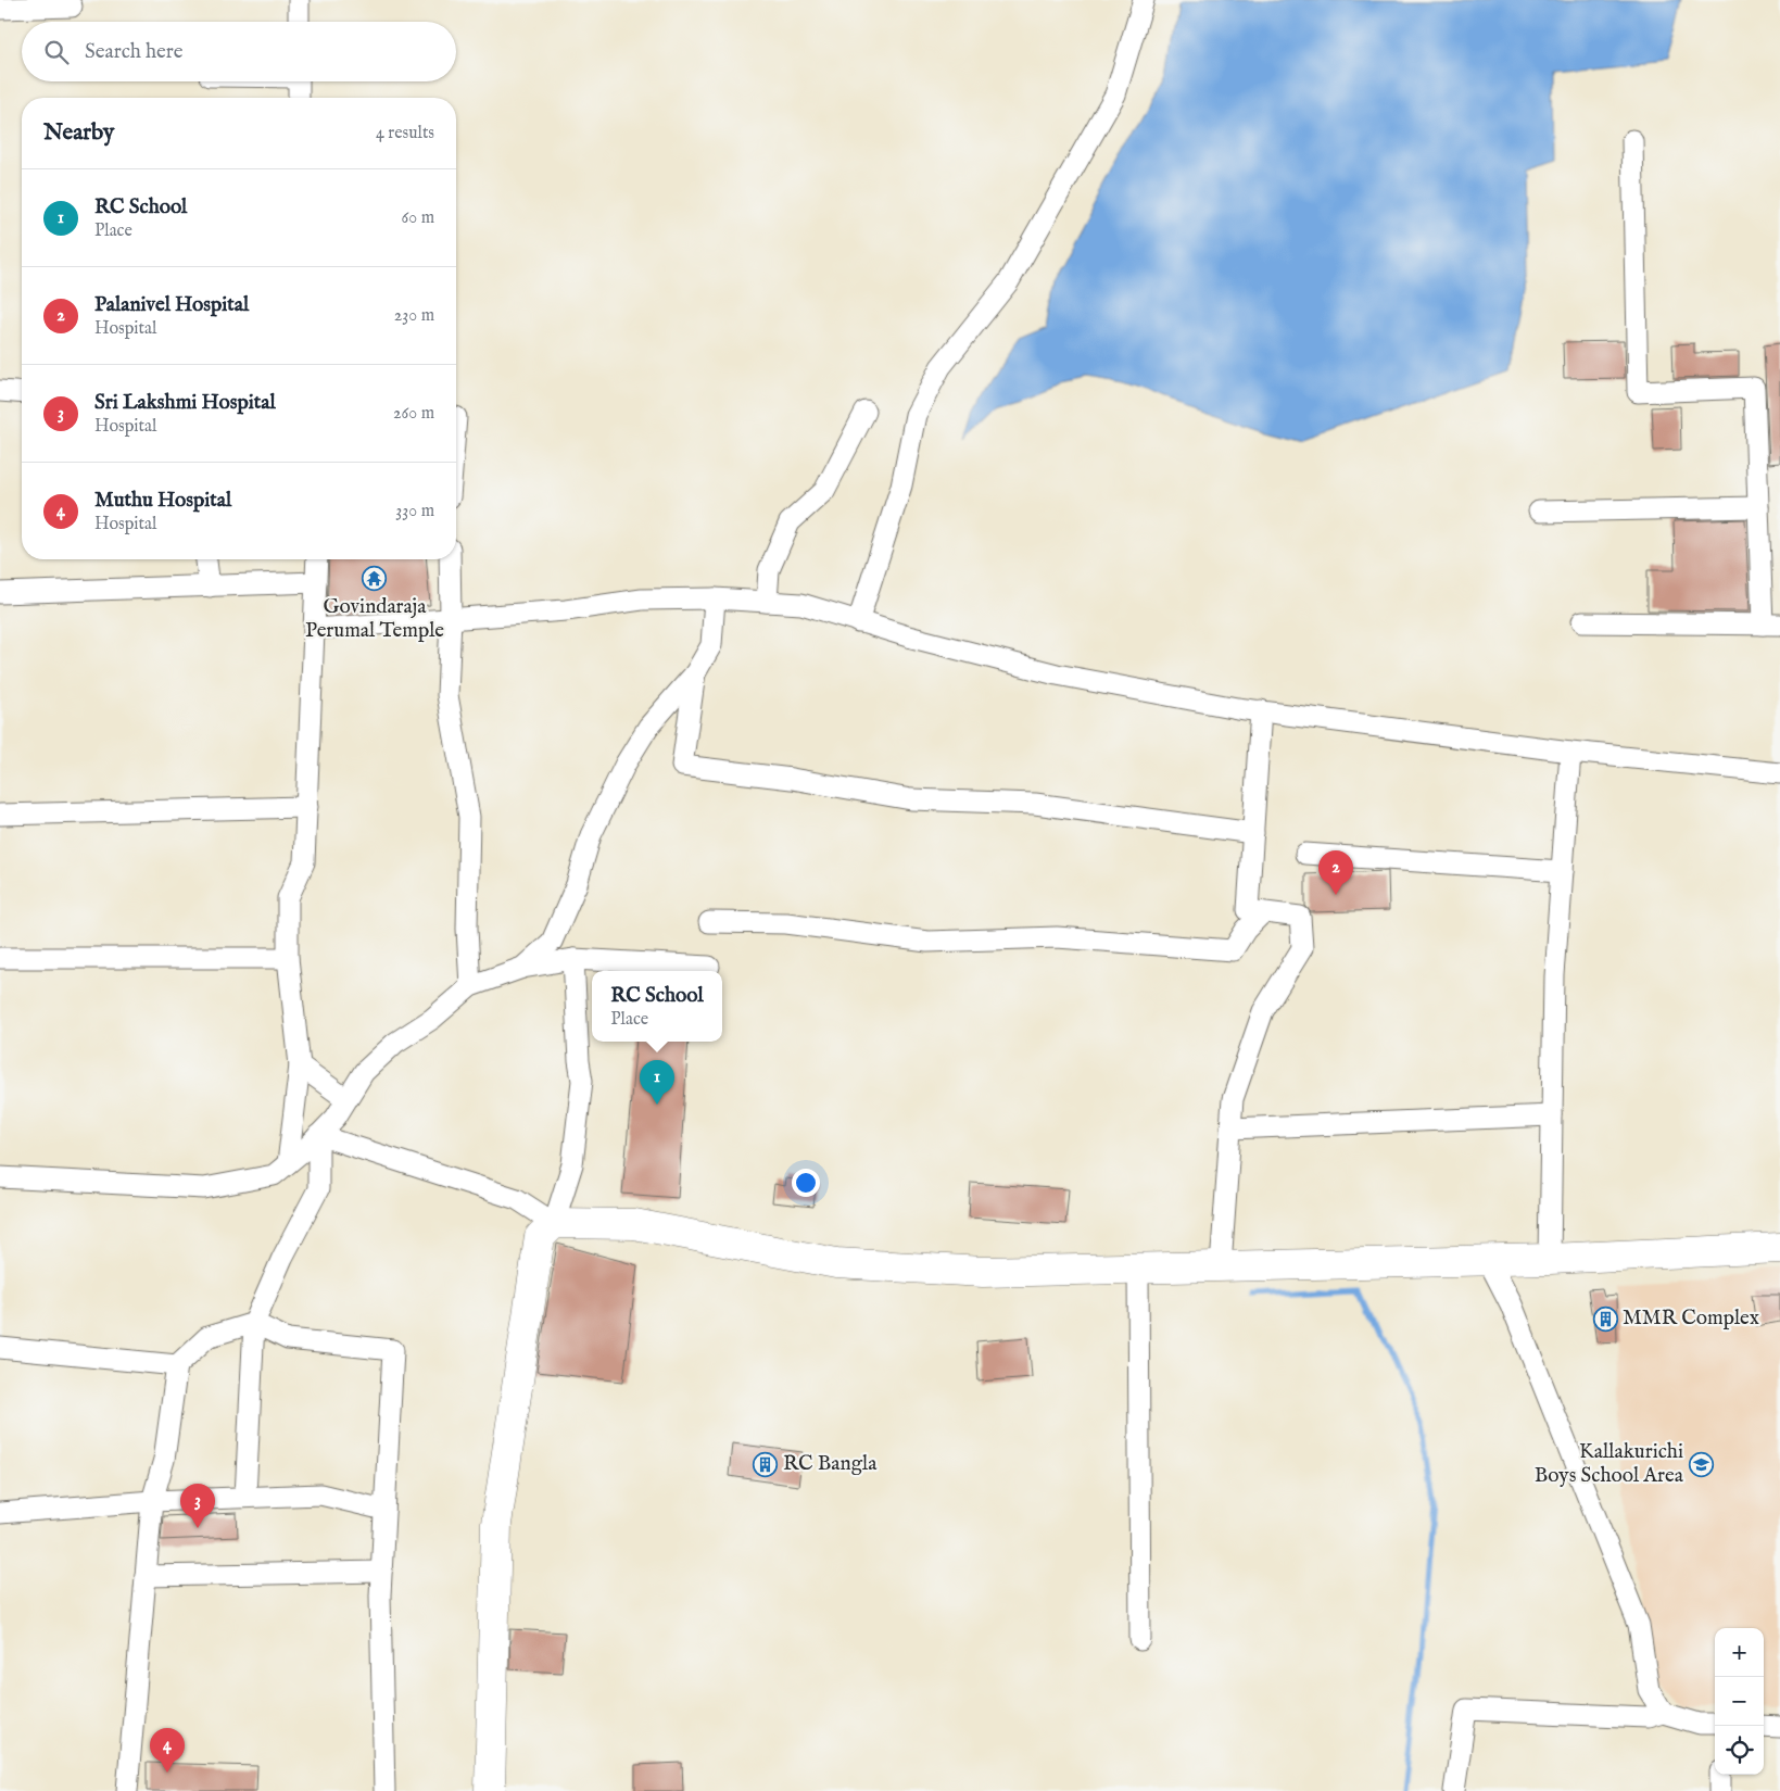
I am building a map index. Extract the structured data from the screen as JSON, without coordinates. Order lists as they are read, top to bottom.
{
  "places": {
    "temple": ["Govindaraja Perumal Temple"],
    "building": ["MMR Complex", "RC Bangla"],
    "school or university": ["Kallakurichi Boys School Area"]
  },
  "page": {
    "search": "Search here",
    "heading": ["Nearby", "4 results"],
    "list": [
      {
        "mark": "1",
        "name": "RC School",
        "note": "Place",
        "value": "60 m"
      },
      {
        "mark": "2",
        "name": "Palanivel Hospital",
        "note": "Hospital",
        "value": "230 m"
      },
      {
        "mark": "3",
        "name": "Sri Lakshmi Hospital",
        "note": "Hospital",
        "value": "260 m"
      },
      {
        "mark": "4",
        "name": "Muthu Hospital",
        "note": "Hospital",
        "value": "330 m"
      }
    ],
    "pins": [
      "2",
      "1",
      "3",
      "4"
    ],
    "popup": ["RC School", "Place"],
    "map_buttons": ["+", "−"]
  }
}
